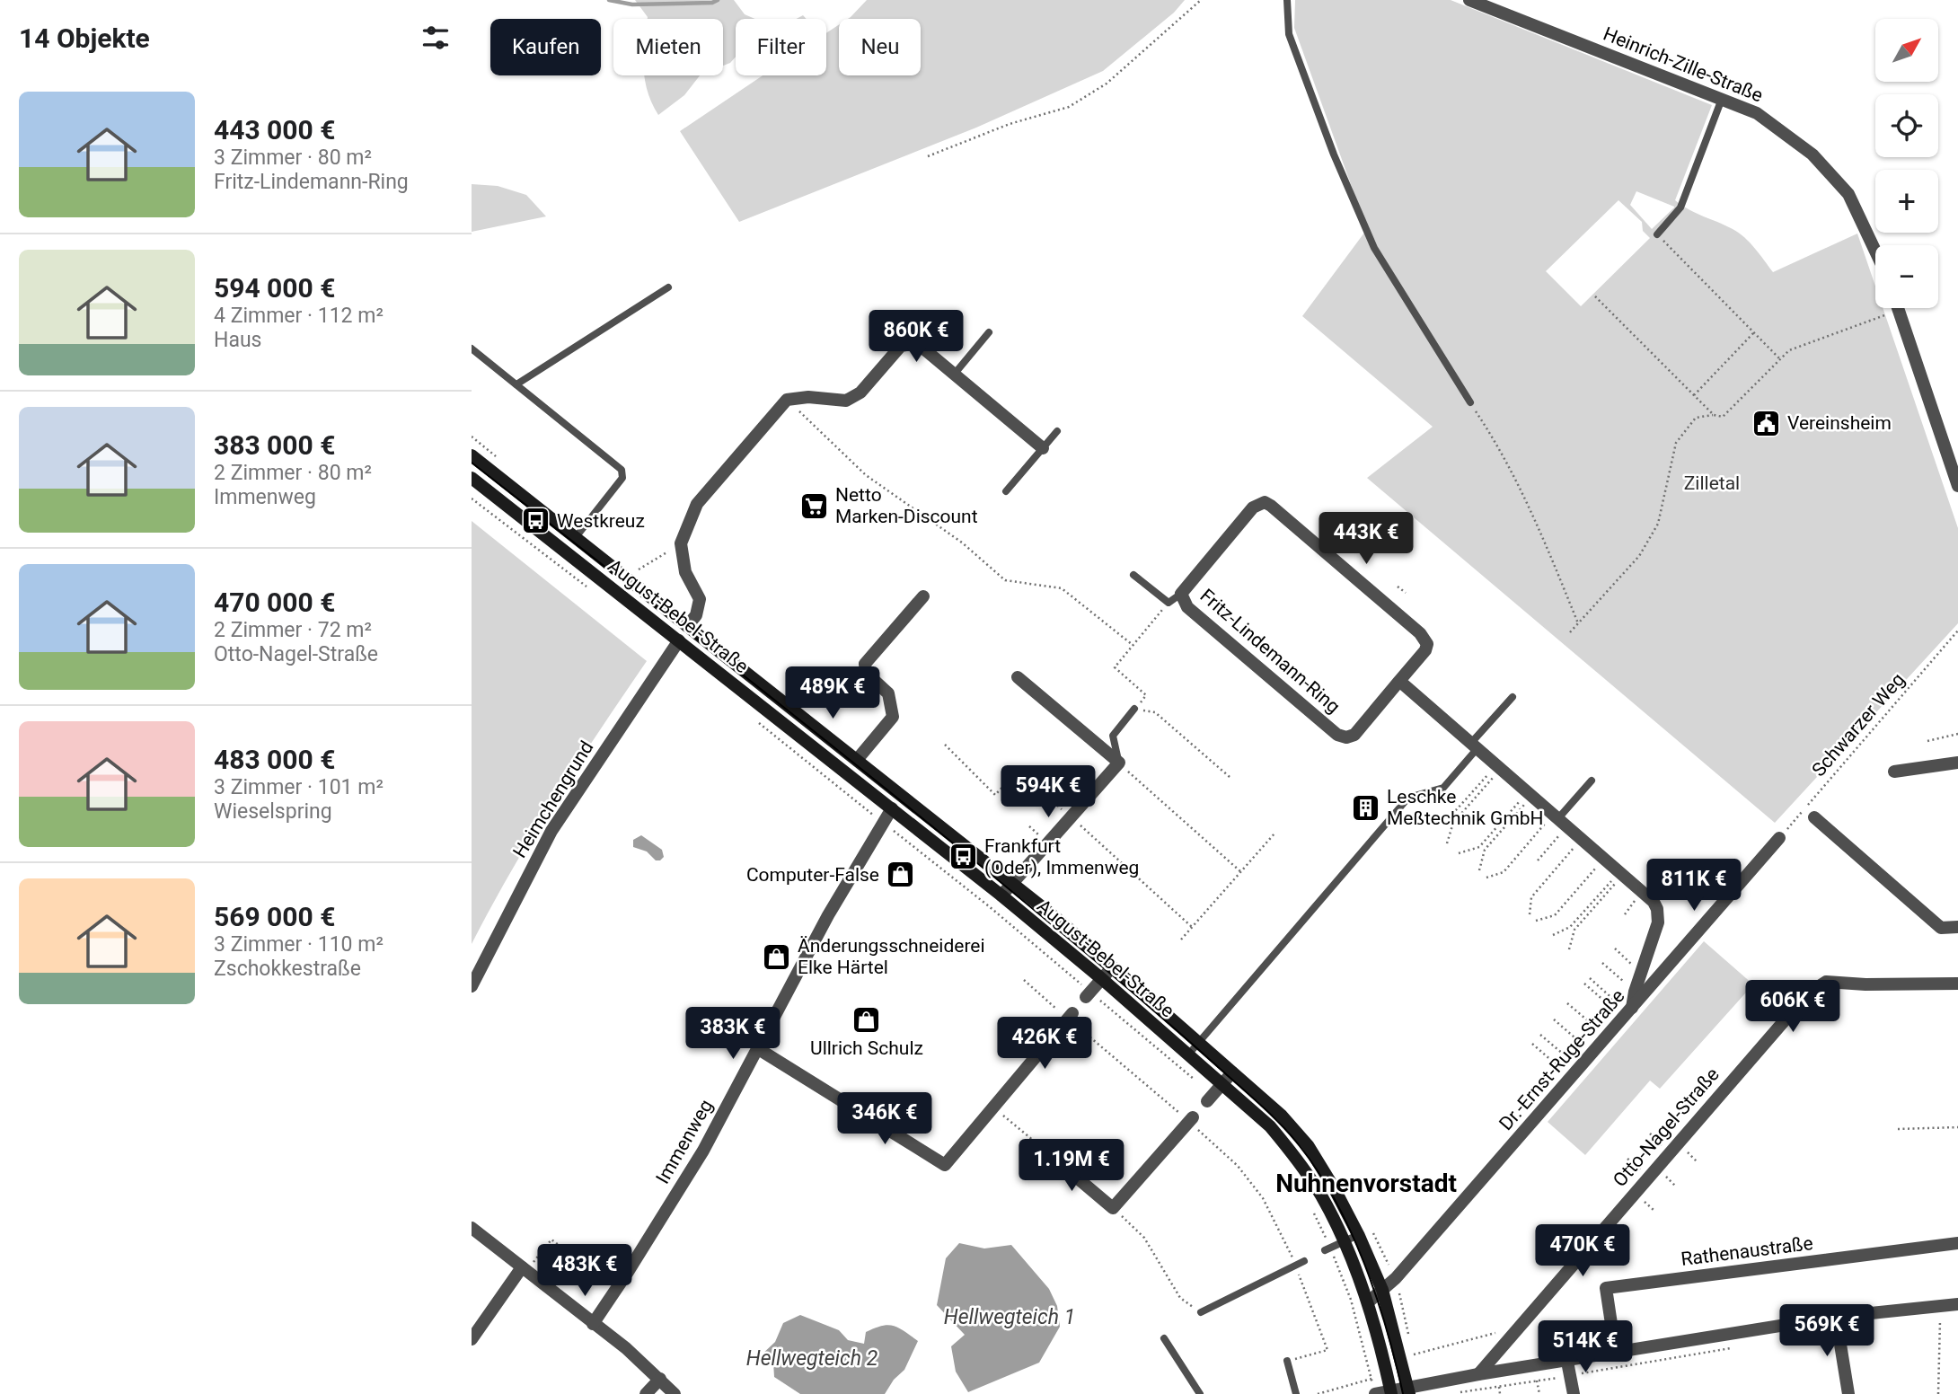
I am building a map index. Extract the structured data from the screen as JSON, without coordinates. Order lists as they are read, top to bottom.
{
  "streets": {
    "street": [
      "Heinrich-Zille-Straße",
      "August-Bebel-Straße",
      "Fritz-Lindemann-Ring",
      "Heimchengrund",
      "Dr.-Ernst-Ruge-Straße",
      "Otto-Nagel-Straße",
      "Immenweg",
      "Rathenaustraße"
    ],
    "path": ["Schwarzer Weg"]
  },
  "crossings": [
    ["August-Bebel-Straße", "Heimchengrund"],
    ["August-Bebel-Straße", "Dr.-Ernst-Ruge-Straße"],
    ["August-Bebel-Straße", "Immenweg"],
    ["Schwarzer Weg", "Dr.-Ernst-Ruge-Straße"]
  ],
  "districts": ["Nuhnenvorstadt"],
  "water": ["Hellwegteich 1", "Hellwegteich 2"],
  "parks": ["Zilletal"],
  "places": {
    "public building": ["Vereinsheim"],
    "supermarket": ["Netto Marken-Discount"],
    "bus stop": ["Westkreuz", "Frankfurt (Oder), Immenweg"],
    "building": ["Leschke Meßtechnik GmbH"],
    "shop": ["Computer-False", "Änderungsschneiderei Elke Härtel", "Ullrich Schulz"]
  },
  "north": "top right",
  "page": {
    "heading": "14 Objekte",
    "map_buttons": ["+", "−"],
    "chip": [
      "Kaufen",
      "Mieten",
      "Filter",
      "Neu"
    ],
    "list": [
      {
        "name": "443 000 €",
        "note": "3 Zimmer · 80 m² · Fritz-Lindemann-Ring"
      },
      {
        "name": "594 000 €",
        "note": "4 Zimmer · 112 m² · Haus"
      },
      {
        "name": "383 000 €",
        "note": "2 Zimmer · 80 m² · Immenweg"
      },
      {
        "name": "470 000 €",
        "note": "2 Zimmer · 72 m² · Otto-Nagel-Straße"
      },
      {
        "name": "483 000 €",
        "note": "3 Zimmer · 101 m² · Wieselspring"
      },
      {
        "name": "569 000 €",
        "note": "3 Zimmer · 110 m² · Zschokkestraße"
      }
    ],
    "price": [
      "860K €",
      "443K €",
      "489K €",
      "594K €",
      "811K €",
      "606K €",
      "383K €",
      "426K €",
      "346K €",
      "1.19M €",
      "470K €",
      "483K €",
      "569K €",
      "514K €"
    ]
  }
}
